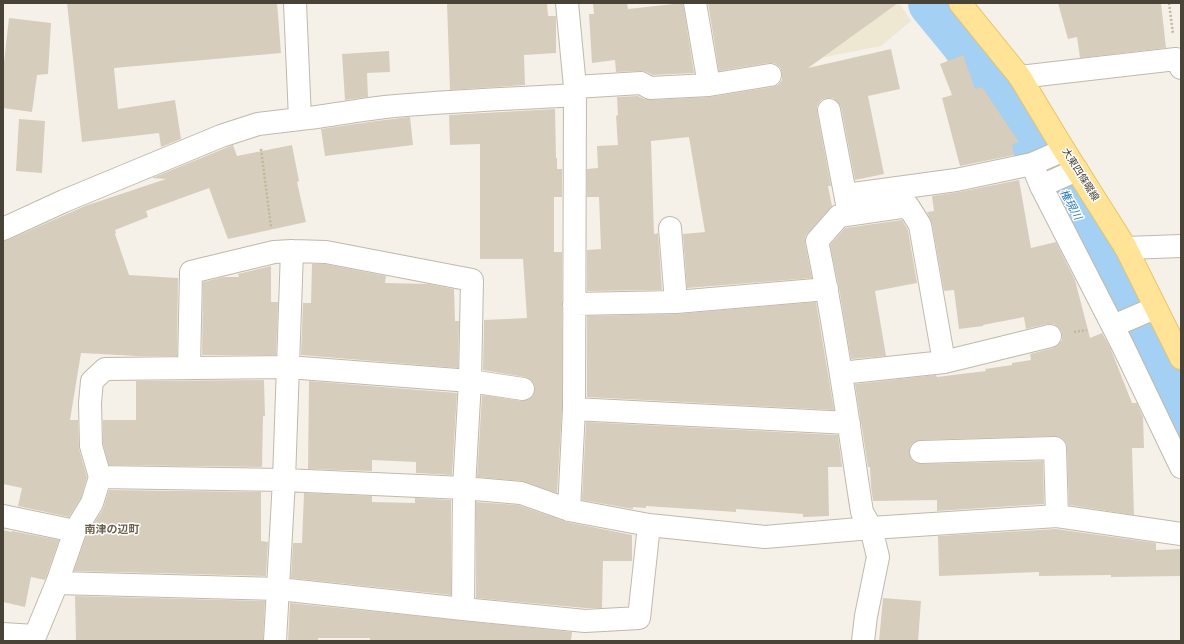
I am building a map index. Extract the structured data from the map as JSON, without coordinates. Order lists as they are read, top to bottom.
{
  "streets": {
    "main road": ["大東四條畷線"]
  },
  "districts": ["南津の辺町"],
  "water": ["権現川"]
}
